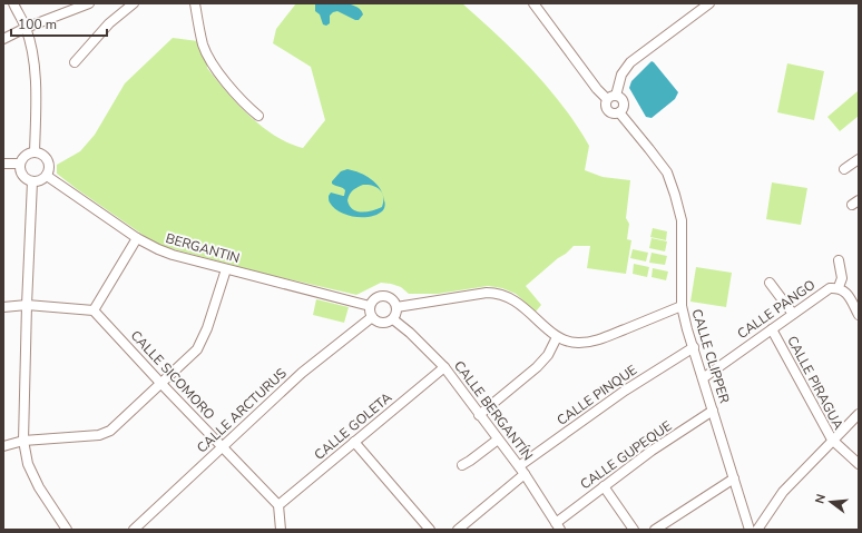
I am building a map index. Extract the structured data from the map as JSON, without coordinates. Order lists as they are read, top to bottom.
{
  "streets": {
    "street": [
      "BERGANTIN",
      "CALLE PANGO",
      "CALLE CLIPPER",
      "CALLE SICOMORO",
      "CALLE PIRAGUA",
      "CALLE PINQUE",
      "CALLE ARCTURUS",
      "CALLE BERGANTÍN",
      "CALLE GOLETA",
      "CALLE GUPEQUE"
    ]
  },
  "crossings": [
    ["BERGANTIN", "CALLE CLIPPER"],
    ["BERGANTIN", "CALLE ARCTURUS"],
    ["BERGANTIN", "CALLE BERGANTÍN"],
    ["CALLE PANGO", "CALLE CLIPPER"],
    ["CALLE PANGO", "CALLE PIRAGUA"],
    ["CALLE CLIPPER", "CALLE PINQUE"],
    ["CALLE CLIPPER", "CALLE ARCTURUS"],
    ["CALLE CLIPPER", "CALLE BERGANTÍN"],
    ["CALLE CLIPPER", "CALLE GUPEQUE"],
    ["CALLE SICOMORO", "CALLE ARCTURUS"],
    ["CALLE SICOMORO", "CALLE GOLETA"],
    ["CALLE PINQUE", "CALLE BERGANTÍN"],
    ["CALLE ARCTURUS", "CALLE BERGANTÍN"],
    ["CALLE BERGANTÍN", "CALLE GOLETA"],
    ["CALLE BERGANTÍN", "CALLE GUPEQUE"]
  ],
  "scale_bar": "100 m",
  "north": "left"
}
